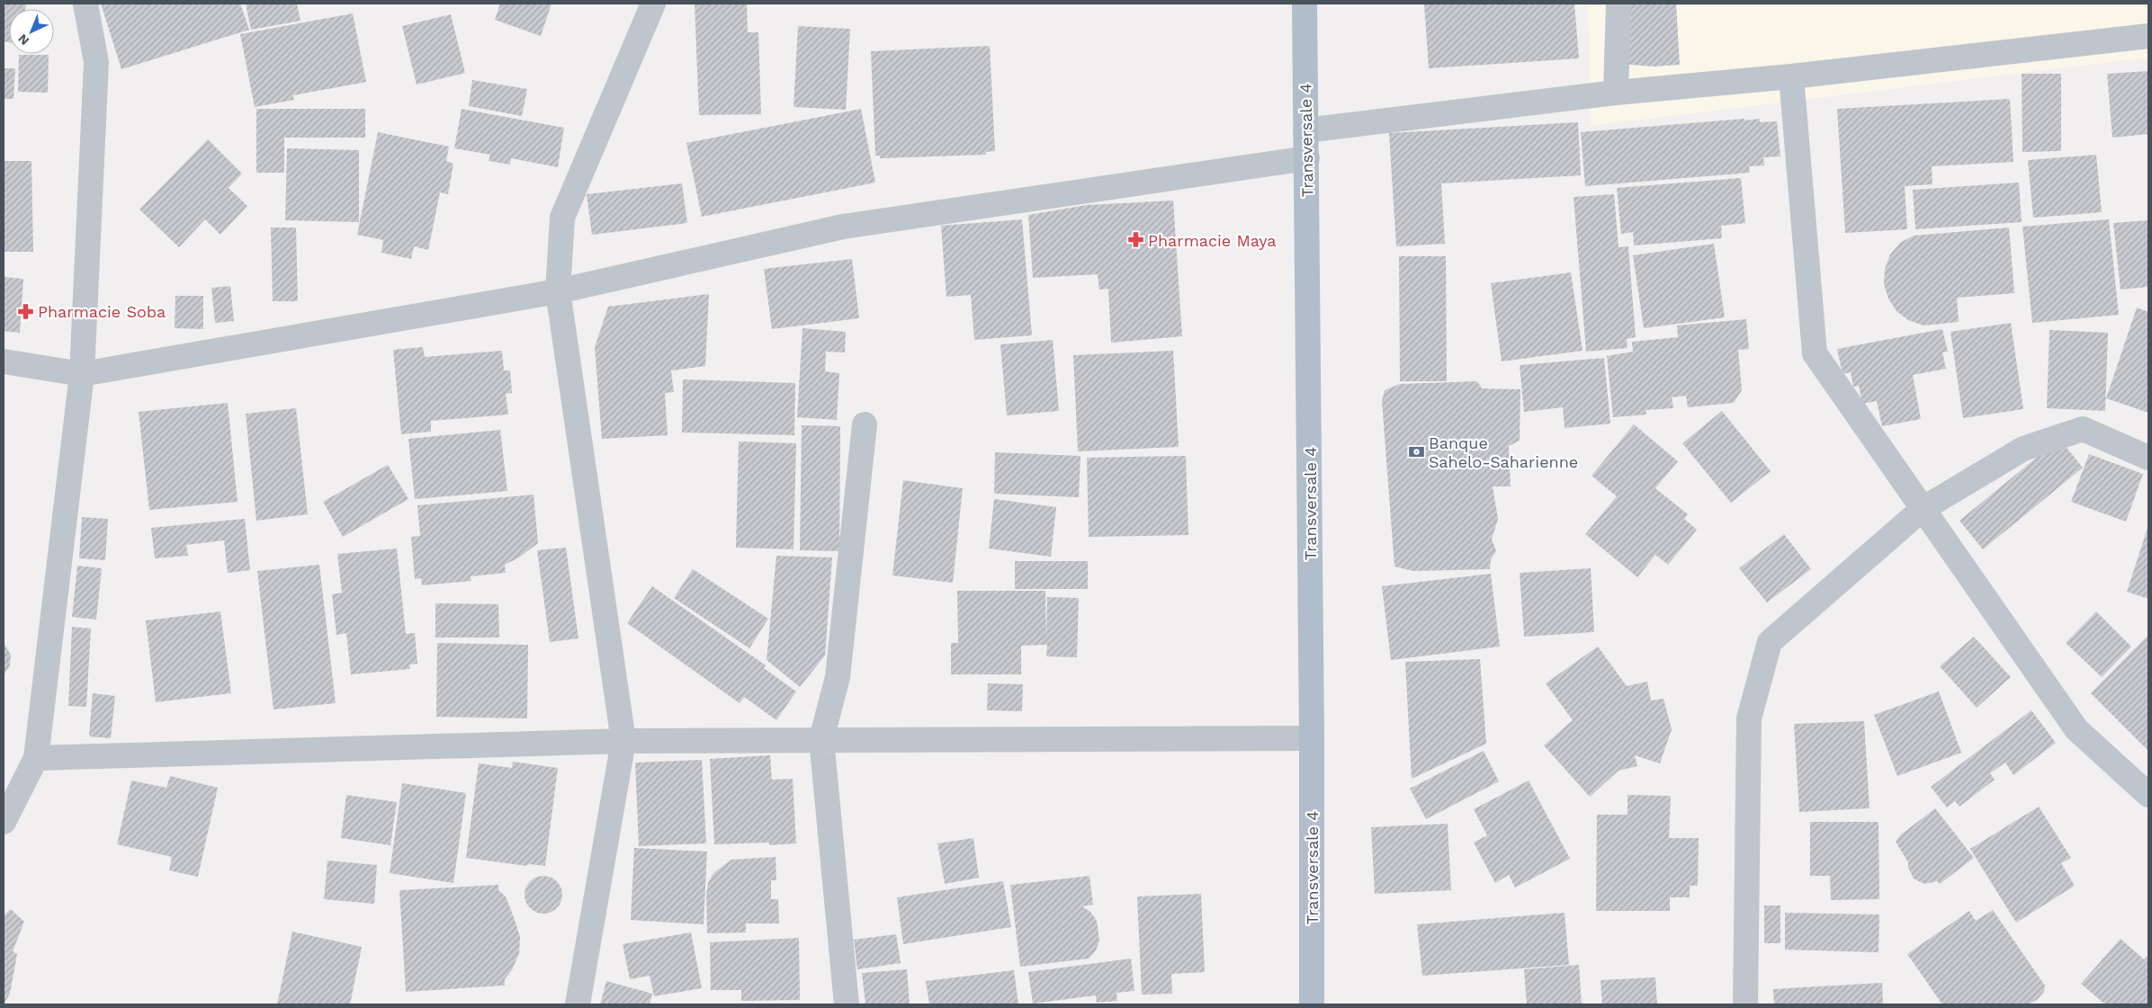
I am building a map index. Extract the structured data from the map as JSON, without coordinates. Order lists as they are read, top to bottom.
{
  "streets": {
    "main road": ["Transversale 4"]
  },
  "places": {
    "pharmacy": ["Pharmacie Maya", "Pharmacie Soba"],
    "bank": ["Banque Sahelo-Saharienne"]
  },
  "north": "bottom left"
}
